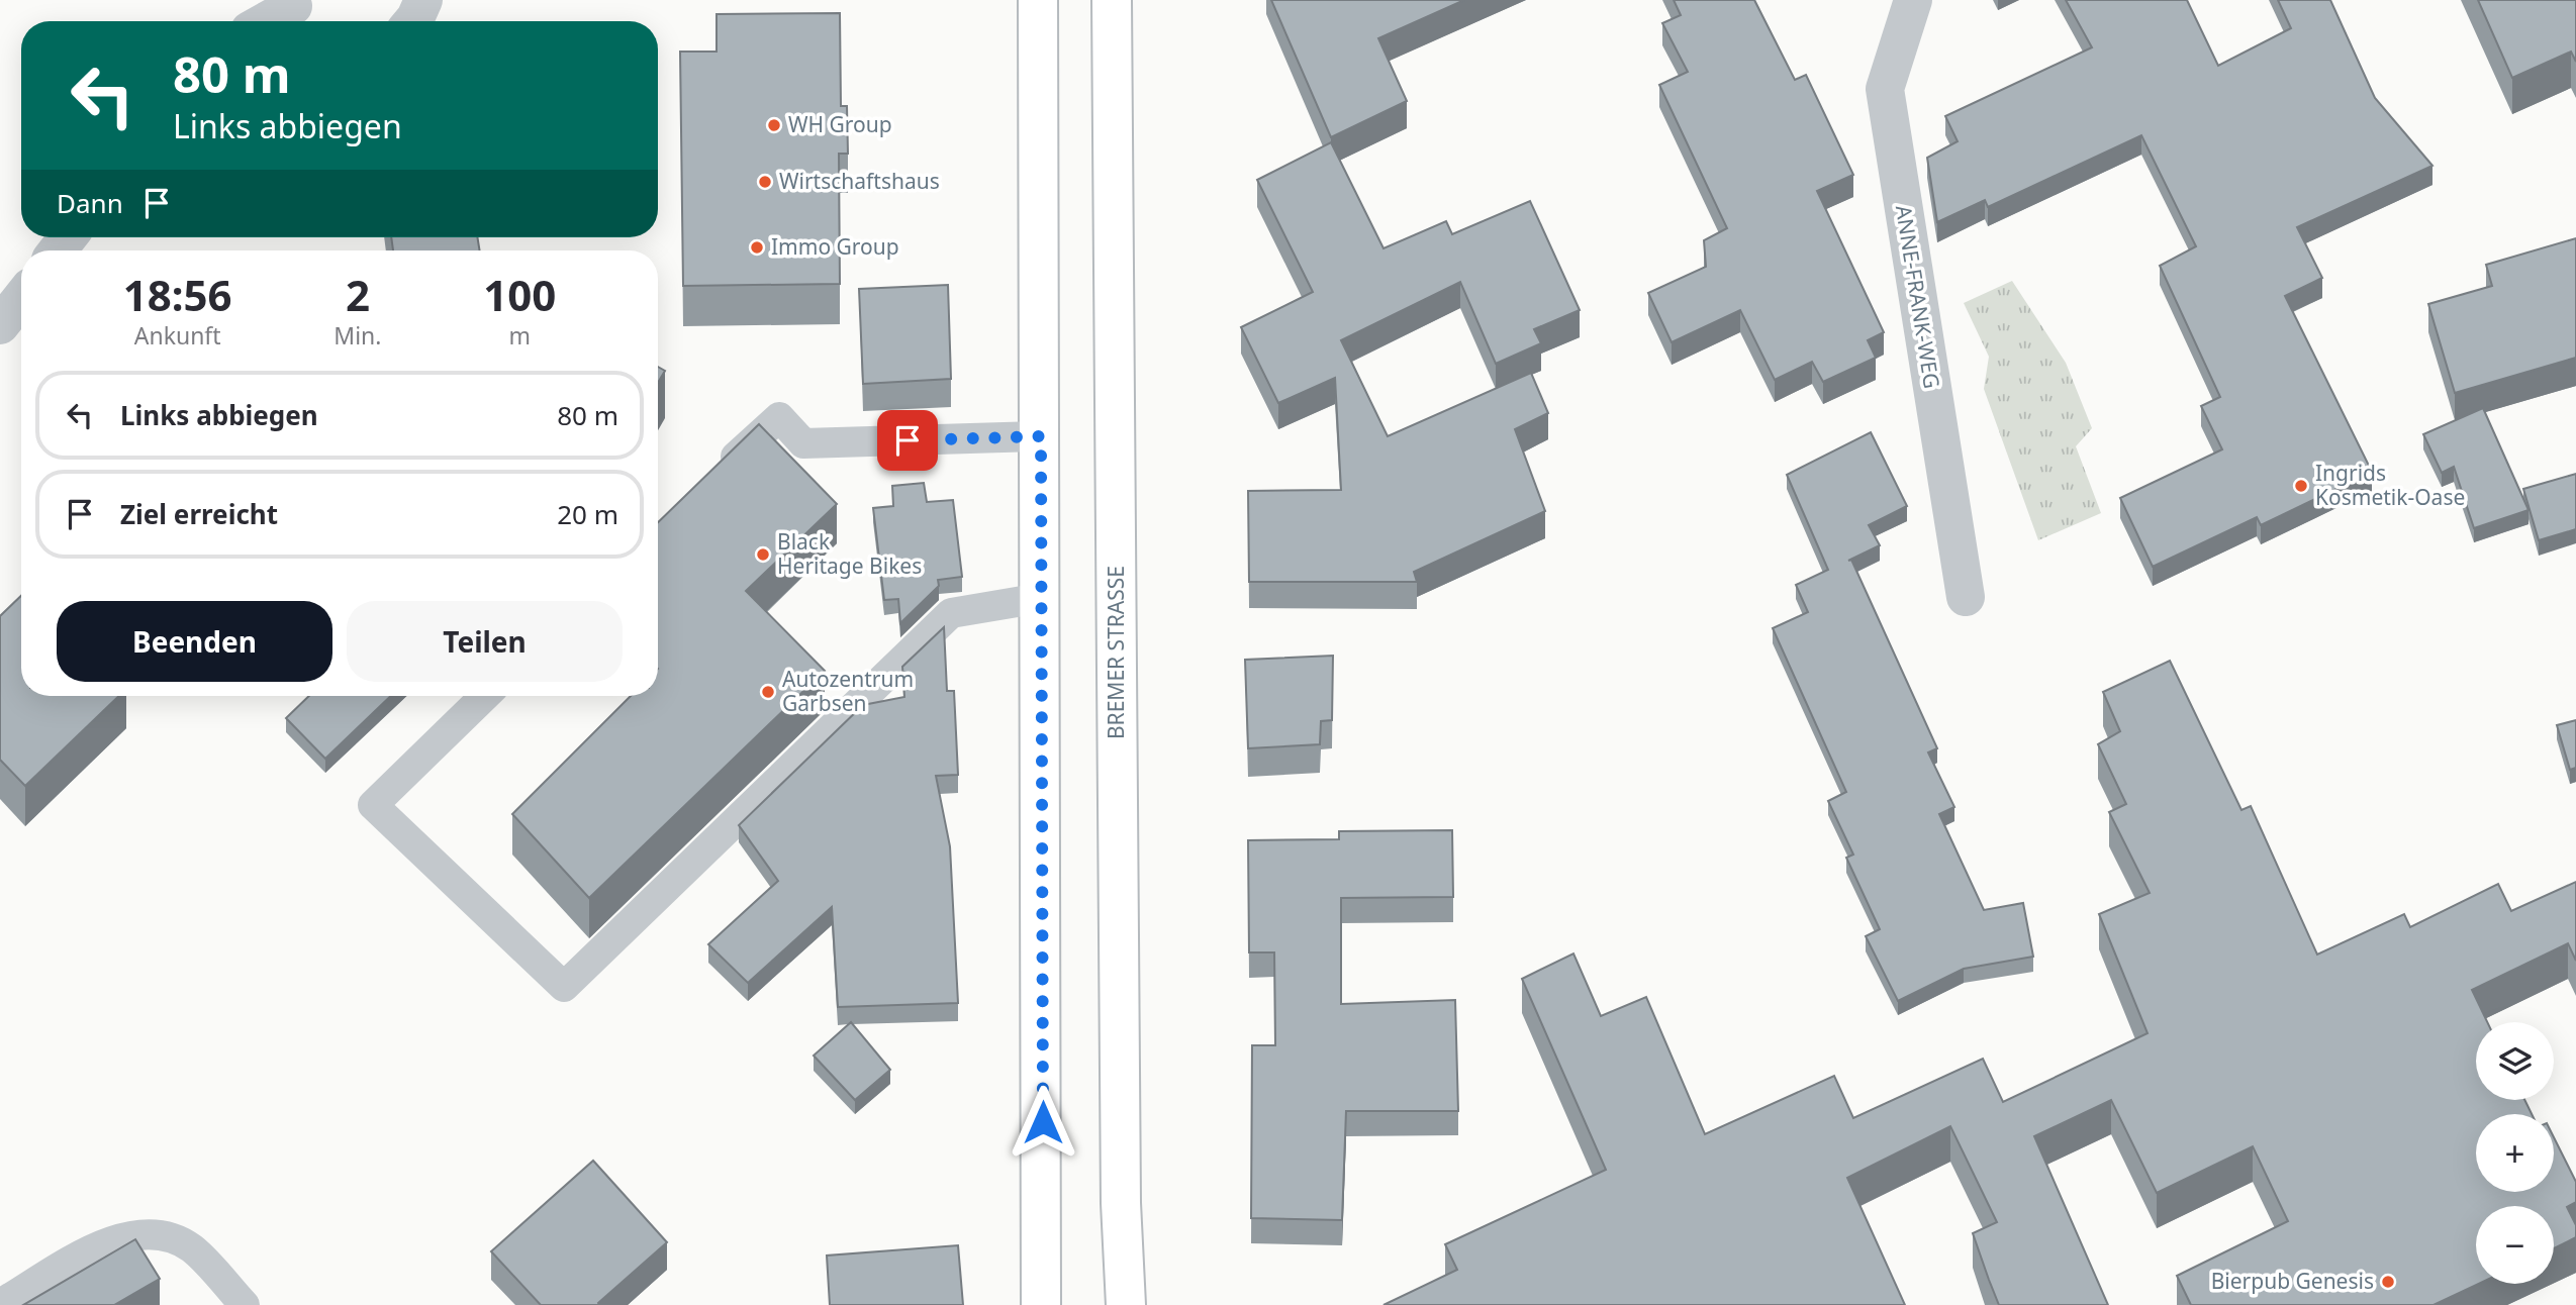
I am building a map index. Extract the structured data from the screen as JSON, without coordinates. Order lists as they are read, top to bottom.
{
  "streets": {
    "main road": ["BREMER STRASSE"],
    "street": ["ANNE-FRANK-WEG"]
  },
  "places": [
    "WH Group",
    "Wirtschaftshaus",
    "Immo Group",
    "Ingrids Kosmetik-Oase",
    "Black Heritage Bikes",
    "Autozentrum Garbsen",
    "Bierpub Genesis"
  ],
  "page": {
    "turn": ["80 m", "Links abbiegen"],
    "then": "Dann",
    "eta": [
      "18:56",
      "Ankunft",
      "2",
      "Min.",
      "100",
      "m"
    ],
    "list": [
      {
        "name": "Links abbiegen",
        "value": "80 m"
      },
      {
        "name": "Ziel erreicht",
        "value": "20 m"
      }
    ],
    "buttons": ["Beenden", "Teilen"],
    "map_buttons": ["+", "−"]
  }
}
